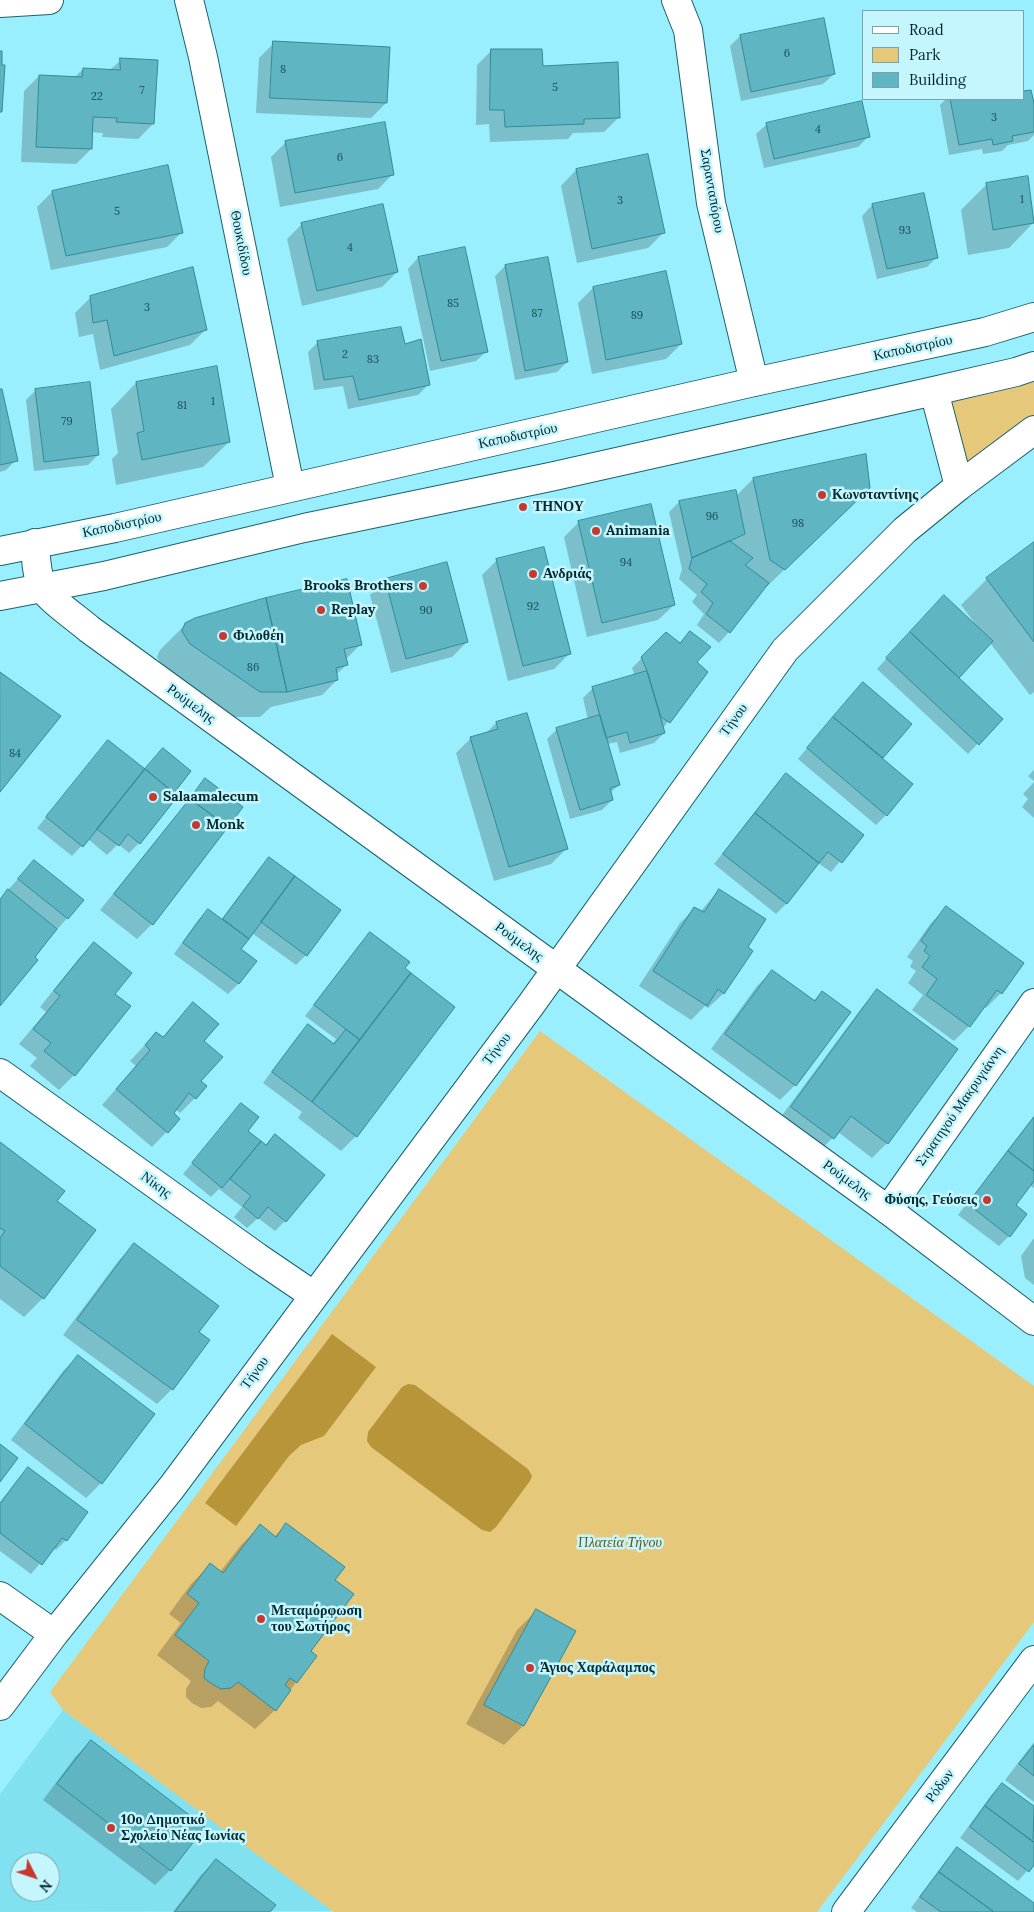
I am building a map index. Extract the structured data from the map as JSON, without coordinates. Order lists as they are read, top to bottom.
{
  "streets": {
    "street": [
      "Σαρανταπόρου",
      "Θουκιδίδου",
      "Καποδιστρίου",
      "Ρούμελης",
      "Τήνου",
      "Στρατηγού Μακρυγιάννη",
      "Νίκης",
      "Ρόδων"
    ]
  },
  "crossings": [
    ["Σαρανταπόρου", "Καποδιστρίου"],
    ["Θουκιδίδου", "Καποδιστρίου"],
    ["Ρούμελης", "Τήνου"],
    ["Ρούμελης", "Στρατηγού Μακρυγιάννη"],
    ["Τήνου", "Νίκης"]
  ],
  "parks": ["Πλατεία Τήνου"],
  "places": [
    "Κωνσταντίνης",
    "ΤΗΝΟΥ",
    "Animania",
    "Ανδριάς",
    "Brooks Brothers",
    "Replay",
    "Φιλοθέη",
    "Salaamalecum",
    "Monk",
    "Φύσης, Γεύσεις",
    "Μεταμόρφωση του Σωτήρος",
    "Άγιος Χαράλαμπος",
    "10ο Δημοτικό Σχολείο Νέας Ιωνίας"
  ],
  "house_numbers": [
    "6",
    "8",
    "5",
    "7",
    "22",
    "3",
    "4",
    "6",
    "1",
    "3",
    "5",
    "93",
    "4",
    "85",
    "3",
    "87",
    "89",
    "2",
    "83",
    "1",
    "81",
    "79",
    "96",
    "98",
    "94",
    "92",
    "90",
    "86",
    "84"
  ],
  "legend": ["Road", "Park", "Building"],
  "north": "bottom right"
}
